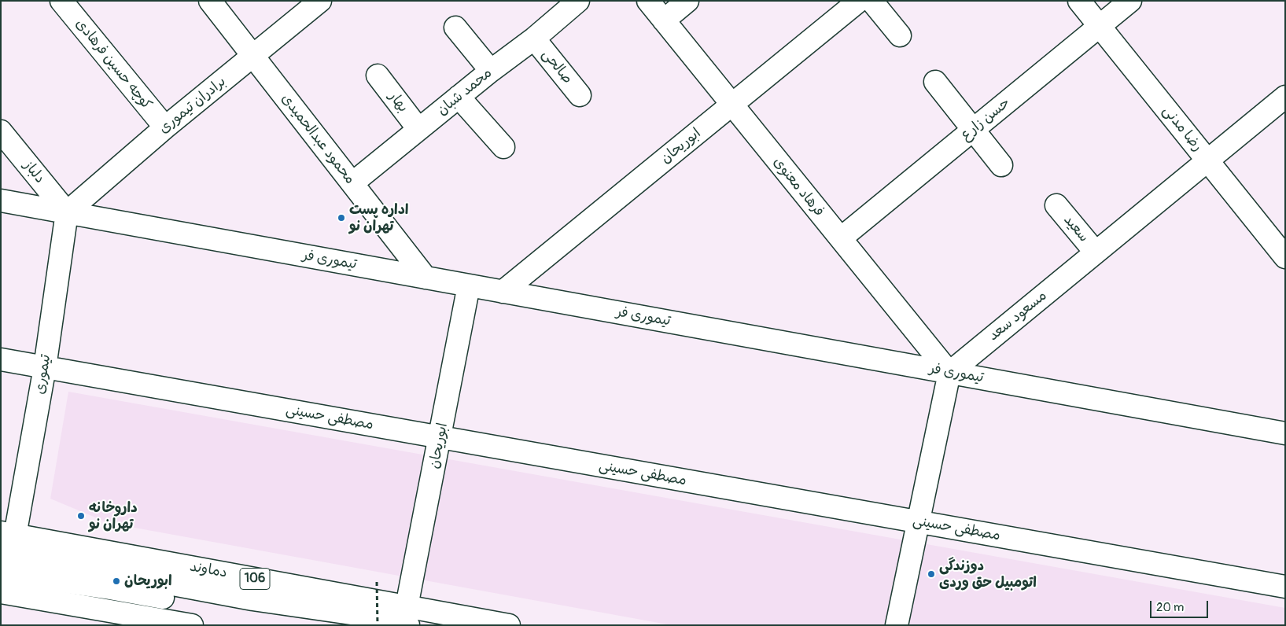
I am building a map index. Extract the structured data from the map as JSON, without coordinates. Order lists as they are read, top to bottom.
{
  "streets": {
    "street": [
      "کوچه حسین فرهادی",
      "صالحی",
      "محمد شبان",
      "بهار",
      "برادران تیموری",
      "حسن زارع",
      "رضا مدنی",
      "محمود عبدالحمیدی",
      "ابوریحان",
      "دلباز",
      "فرهاد معنوی",
      "سعید",
      "تیموری فر",
      "مسعود سعد",
      "تیموری",
      "مصطفی حسینی",
      "دماوند",
      "106"
    ]
  },
  "crossings": [
    ["کوچه حسین فرهادی", "برادران تیموری"],
    ["صالحی", "محمد شبان"],
    ["محمد شبان", "بهار"],
    ["محمد شبان", "محمود عبدالحمیدی"],
    ["برادران تیموری", "محمود عبدالحمیدی"],
    ["برادران تیموری", "دلباز"],
    ["برادران تیموری", "تیموری فر"],
    ["برادران تیموری", "تیموری"],
    ["حسن زارع", "رضا مدنی"],
    ["حسن زارع", "فرهاد معنوی"],
    ["رضا مدنی", "مسعود سعد"],
    ["محمود عبدالحمیدی", "تیموری فر"],
    ["ابوریحان", "فرهاد معنوی"],
    ["ابوریحان", "تیموری فر"],
    ["ابوریحان", "مصطفی حسینی"],
    ["ابوریحان", "دماوند"],
    ["دلباز", "تیموری فر"],
    ["دلباز", "تیموری"],
    ["فرهاد معنوی", "تیموری فر"],
    ["فرهاد معنوی", "مسعود سعد"],
    ["سعید", "مسعود سعد"],
    ["تیموری فر", "مسعود سعد"],
    ["تیموری فر", "تیموری"],
    ["تیموری", "مصطفی حسینی"],
    ["تیموری", "دماوند"]
  ],
  "places": [
    "اداره پست تهران نو",
    "داروخانه تهران نو",
    "دوزندگی اتومبیل حق وردی",
    "ابوریحان"
  ],
  "scale_bar": "20 m"
}
